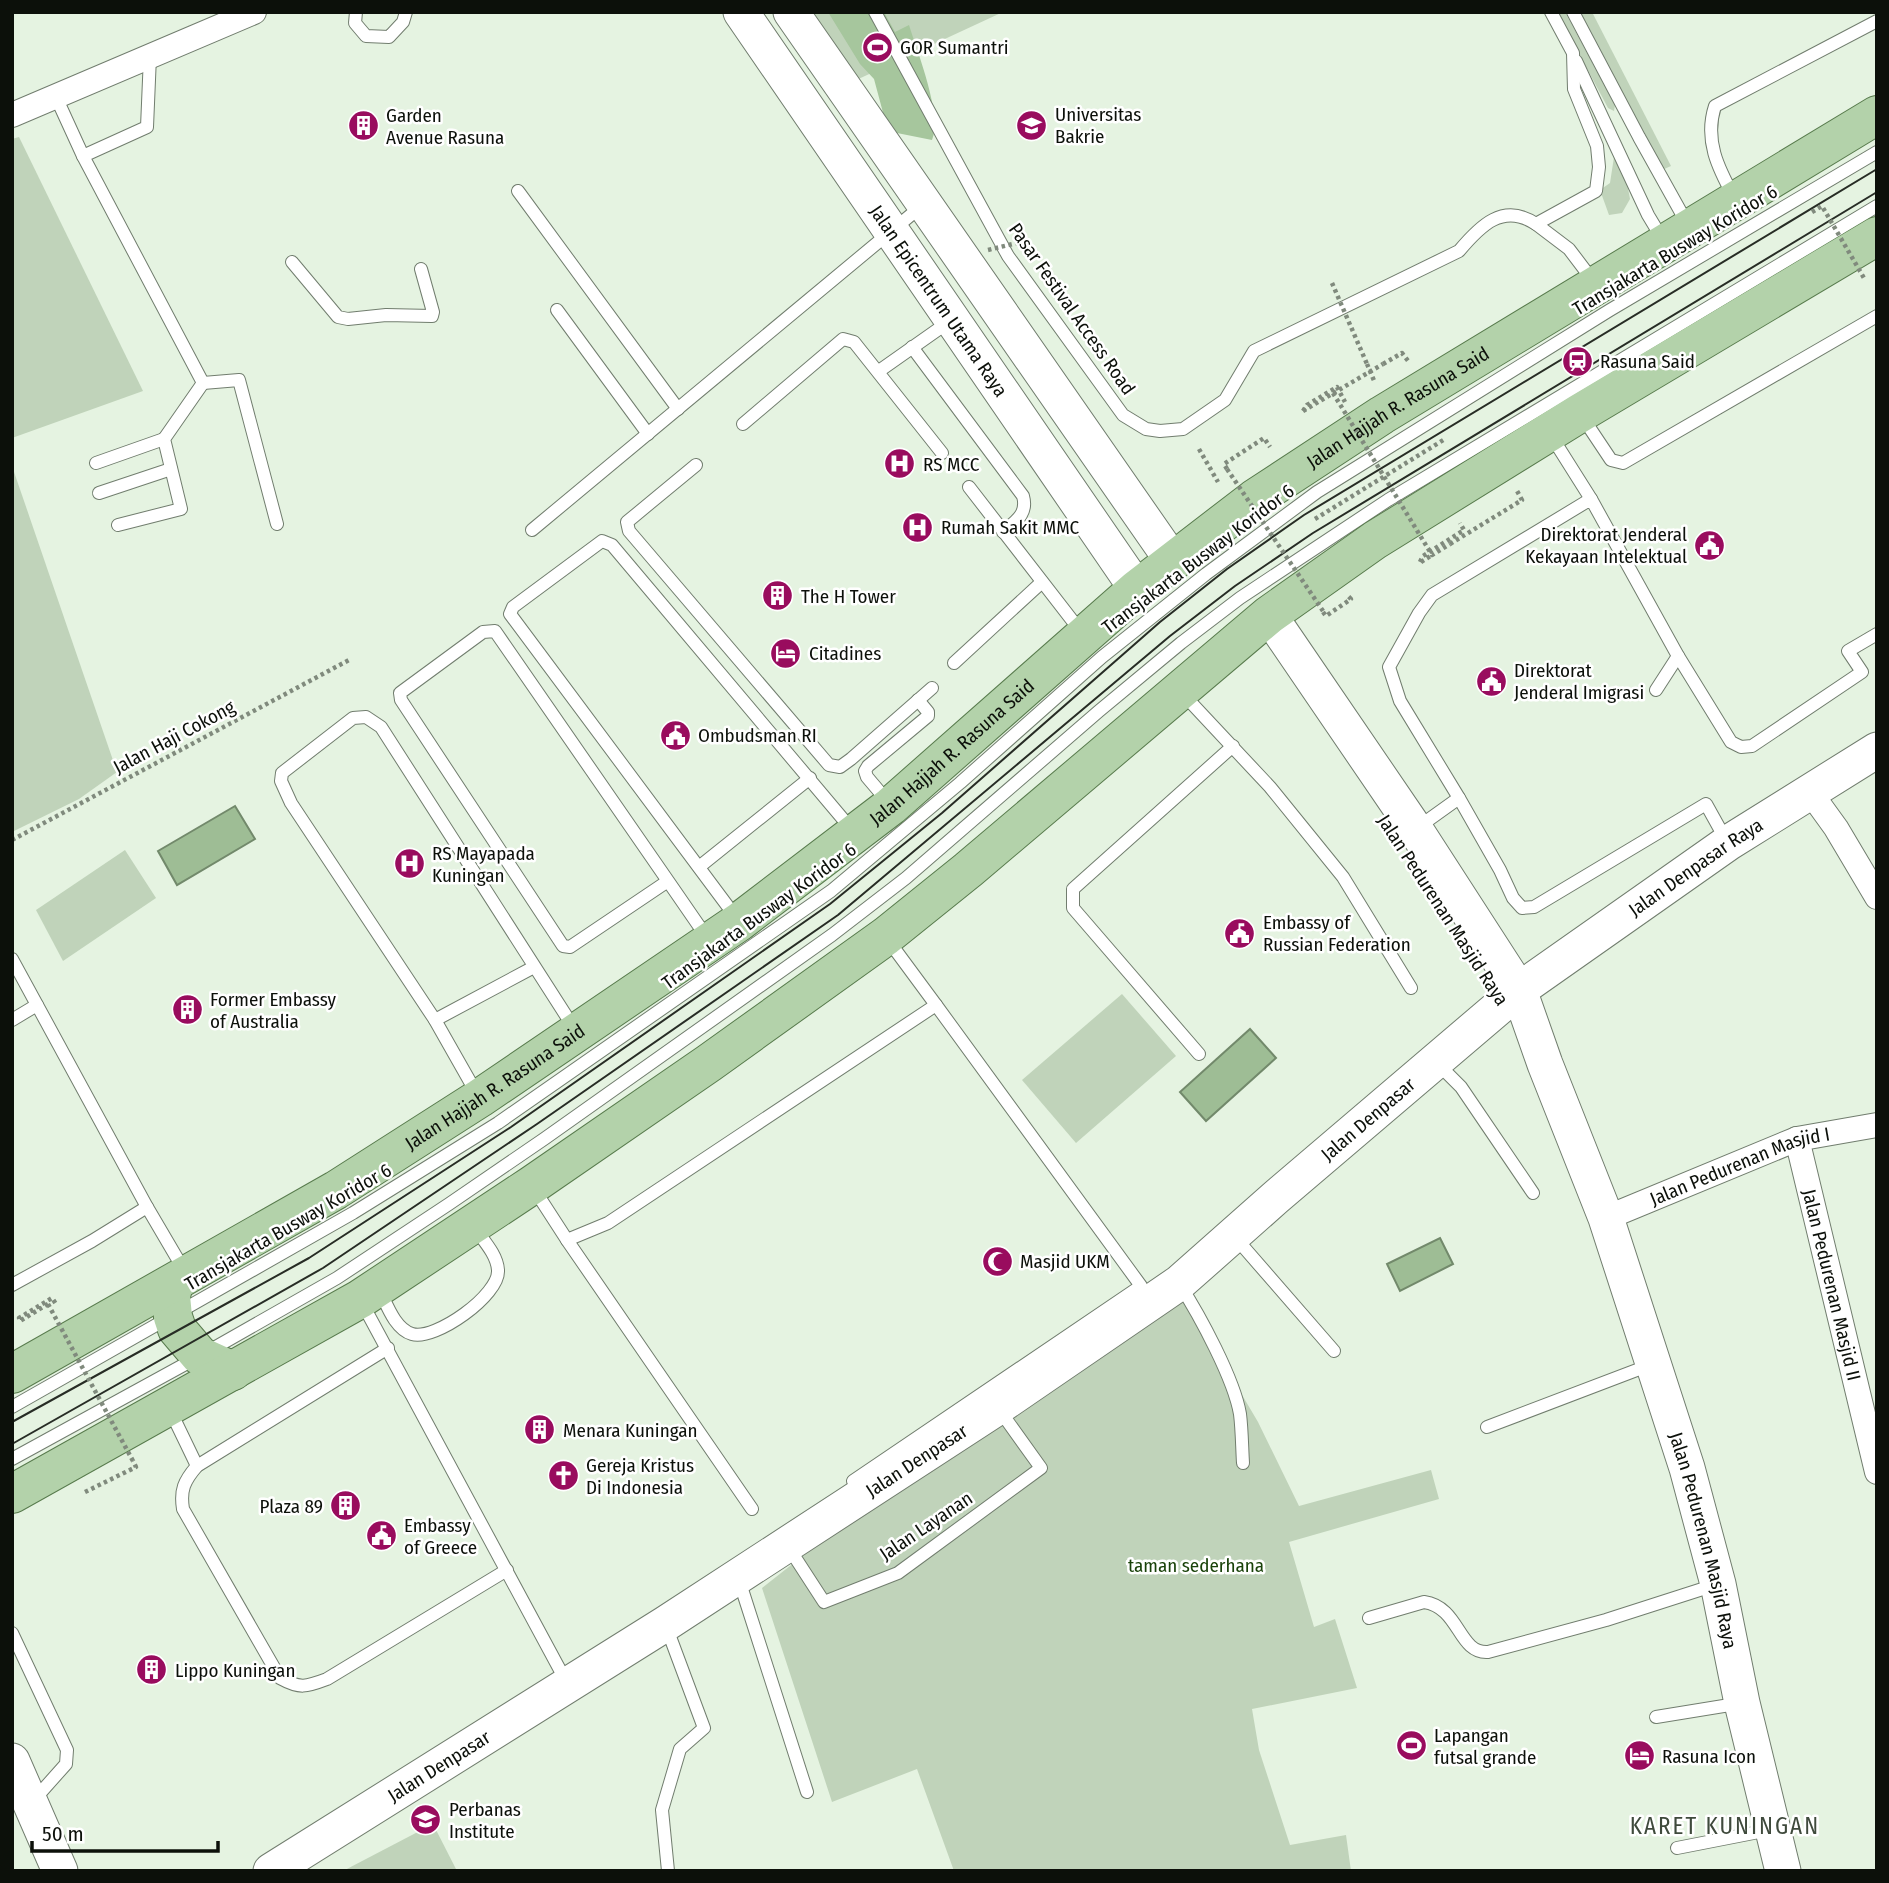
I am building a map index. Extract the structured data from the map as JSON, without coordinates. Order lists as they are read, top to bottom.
{
  "streets": {
    "main road": ["Jalan Hajjah R. Rasuna Said"],
    "street": [
      "Jalan Epicentrum Utama Raya",
      "Jalan Denpasar Raya",
      "Jalan Pedurenan Masjid Raya",
      "Jalan Denpasar",
      "Jalan Pedurenan Masjid I",
      "Jalan Pedurenan Masjid II"
    ],
    "lane": ["Transjakarta Busway Koridor 6", "Pasar Festival Access Road", "Jalan Layanan"],
    "path": ["Jalan Haji Cokong"]
  },
  "crossings": [
    ["Transjakarta Busway Koridor 6", "Jalan Hajjah R. Rasuna Said"],
    ["Jalan Epicentrum Utama Raya", "Jalan Hajjah R. Rasuna Said"],
    ["Pasar Festival Access Road", "Jalan Hajjah R. Rasuna Said"],
    ["Jalan Denpasar Raya", "Jalan Pedurenan Masjid Raya"],
    ["Jalan Denpasar Raya", "Jalan Denpasar"],
    ["Jalan Pedurenan Masjid Raya", "Jalan Denpasar"],
    ["Jalan Pedurenan Masjid Raya", "Jalan Pedurenan Masjid I"],
    ["Jalan Denpasar", "Jalan Layanan"],
    ["Jalan Pedurenan Masjid I", "Jalan Pedurenan Masjid II"]
  ],
  "districts": ["KARET KUNINGAN"],
  "parks": ["taman sederhana"],
  "places": {
    "sports": ["GOR Sumantri", "Lapangan futsal grande"],
    "school or university": ["Universitas Bakrie", "Perbanas Institute"],
    "building": [
      "Garden Avenue Rasuna",
      "The H Tower",
      "Former Embassy of Australia",
      "Menara Kuningan",
      "Plaza 89",
      "Lippo Kuningan"
    ],
    "station": ["Rasuna Said"],
    "hospital": ["RS MCC", "Rumah Sakit MMC", "RS Mayapada Kuningan"],
    "public building": [
      "Direktorat Jenderal Kekayaan Intelektual",
      "Direktorat Jenderal Imigrasi",
      "Ombudsman RI",
      "Embassy of Russian Federation",
      "Embassy of Greece"
    ],
    "hotel": ["Citadines", "Rasuna Icon"],
    "mosque": ["Masjid UKM"],
    "church": ["Gereja Kristus Di Indonesia"]
  },
  "scale_bar": "50 m"
}
